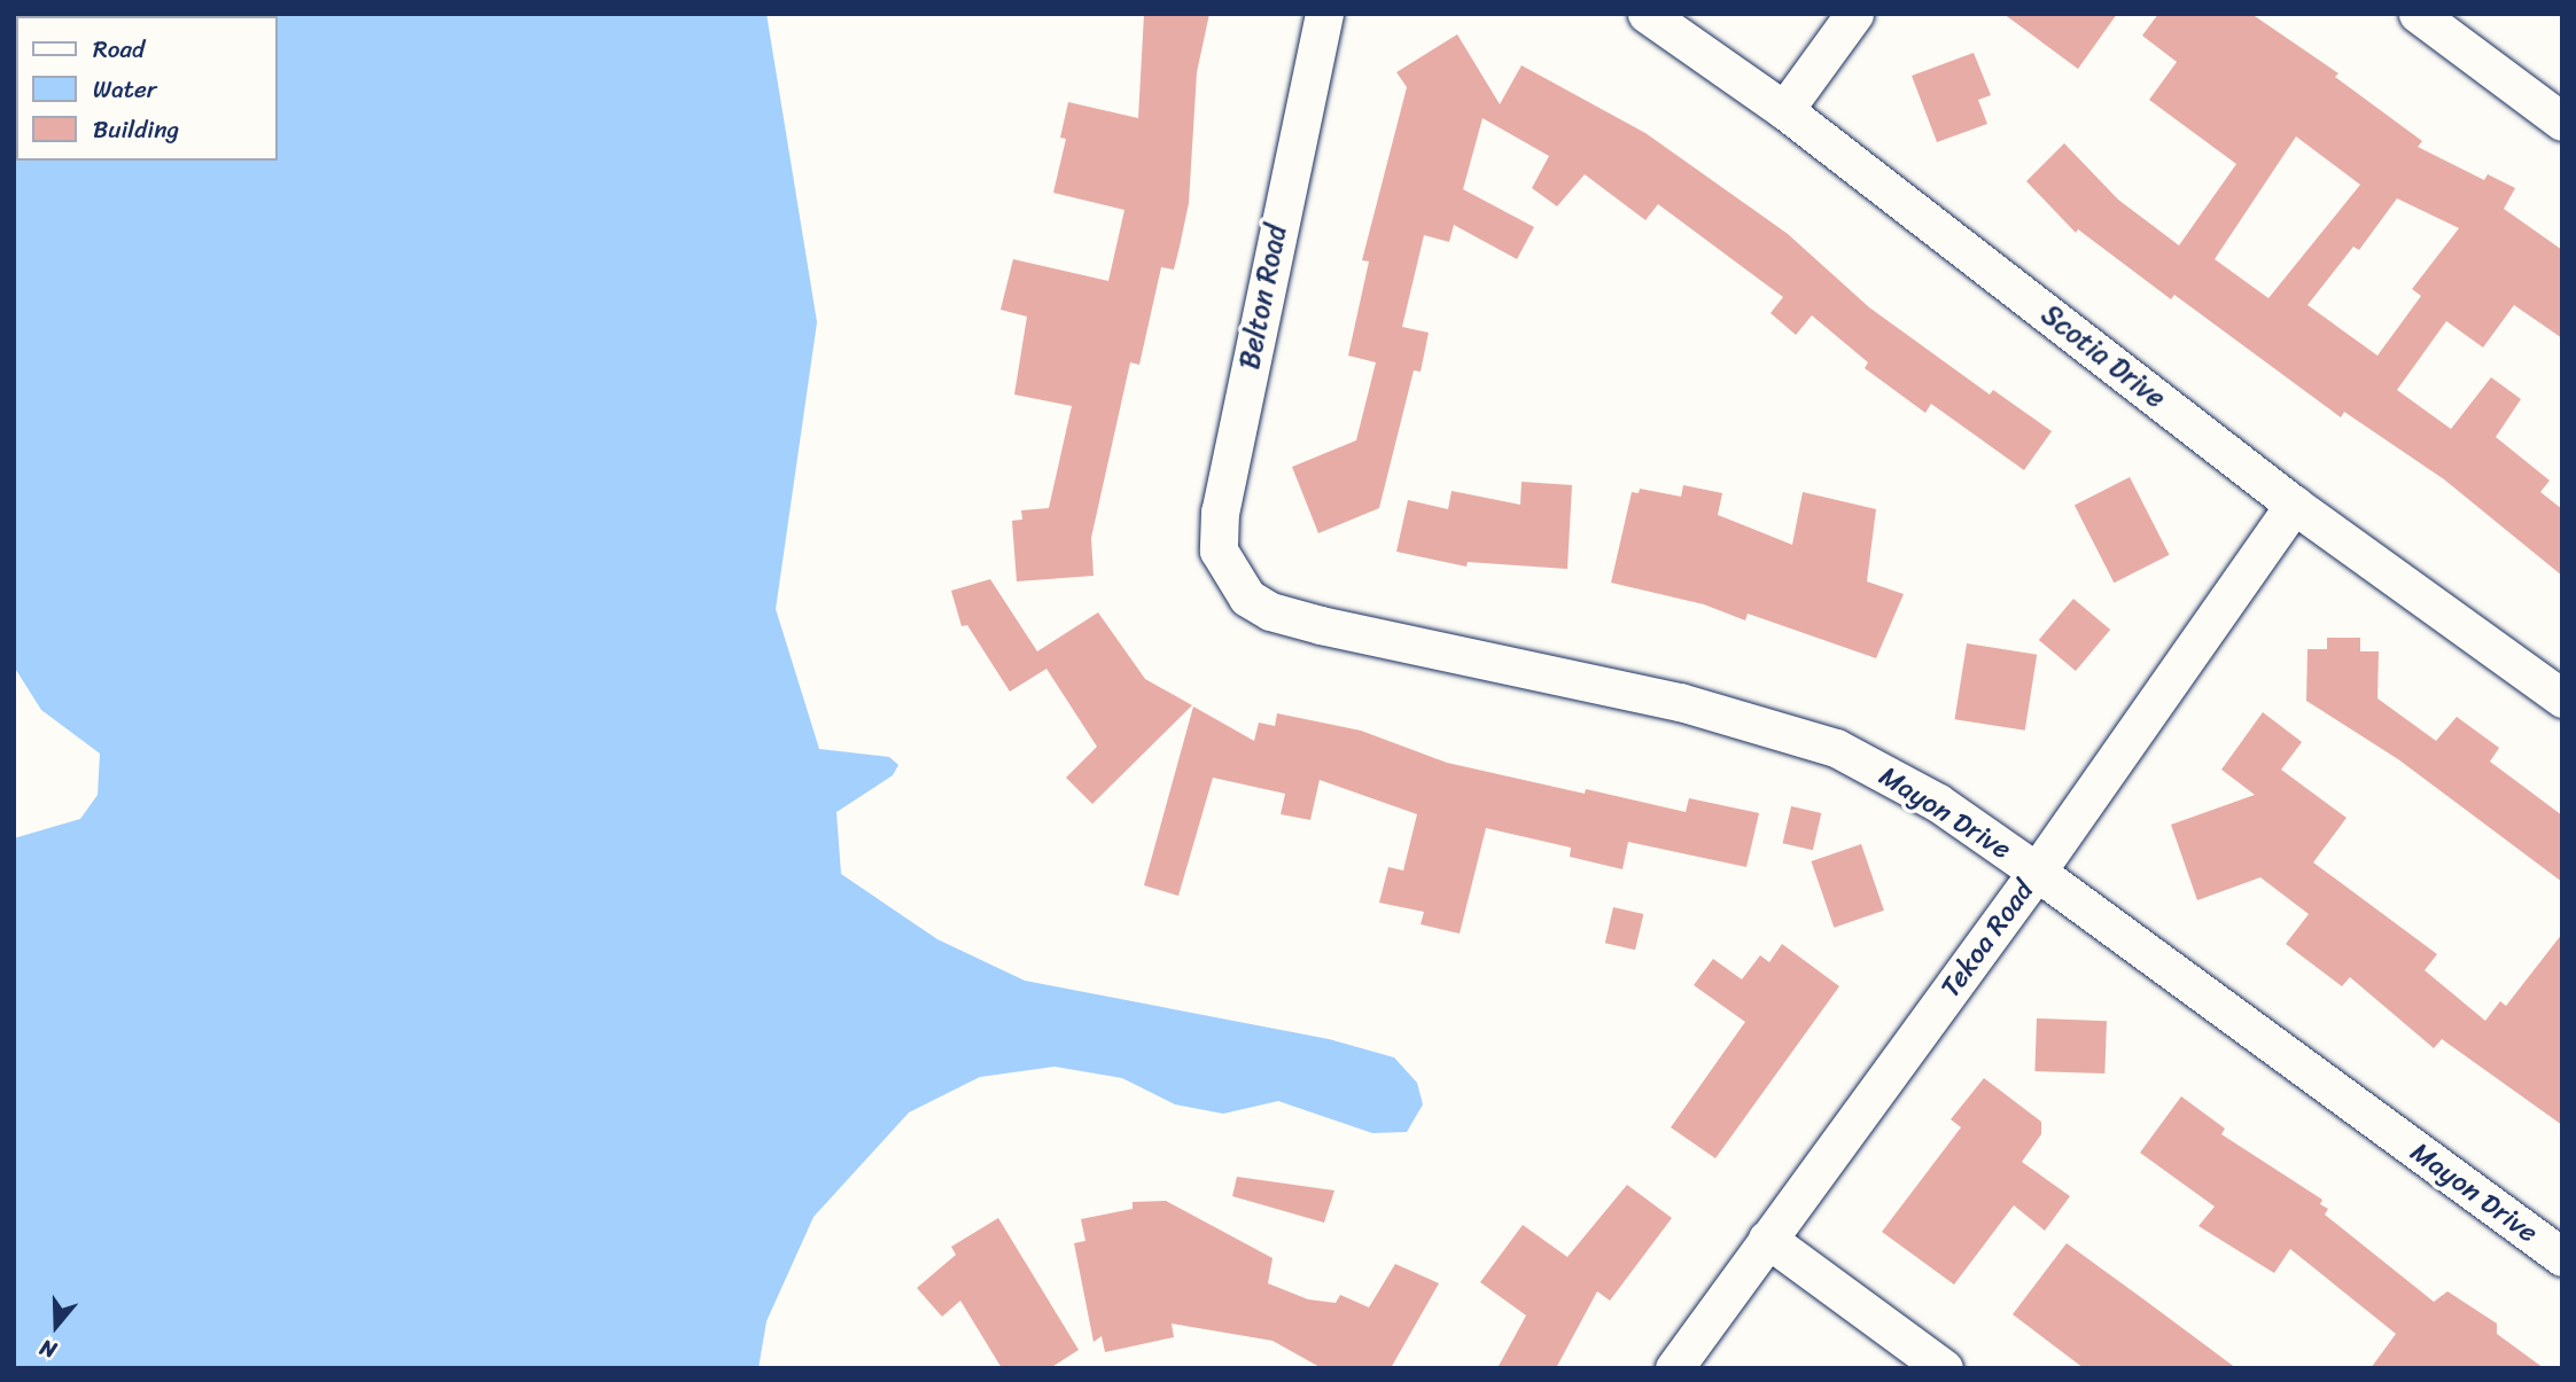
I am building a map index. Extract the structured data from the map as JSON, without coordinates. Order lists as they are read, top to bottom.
{
  "streets": {
    "street": [
      "Belton Road",
      "Scotia Drive",
      "Mayon Drive",
      "Tekoa Road"
    ]
  },
  "crossings": [
    ["Belton Road", "Mayon Drive"],
    ["Scotia Drive", "Tekoa Road"],
    ["Mayon Drive", "Tekoa Road"]
  ],
  "legend": ["Road", "Water", "Building"],
  "north": "bottom"
}
